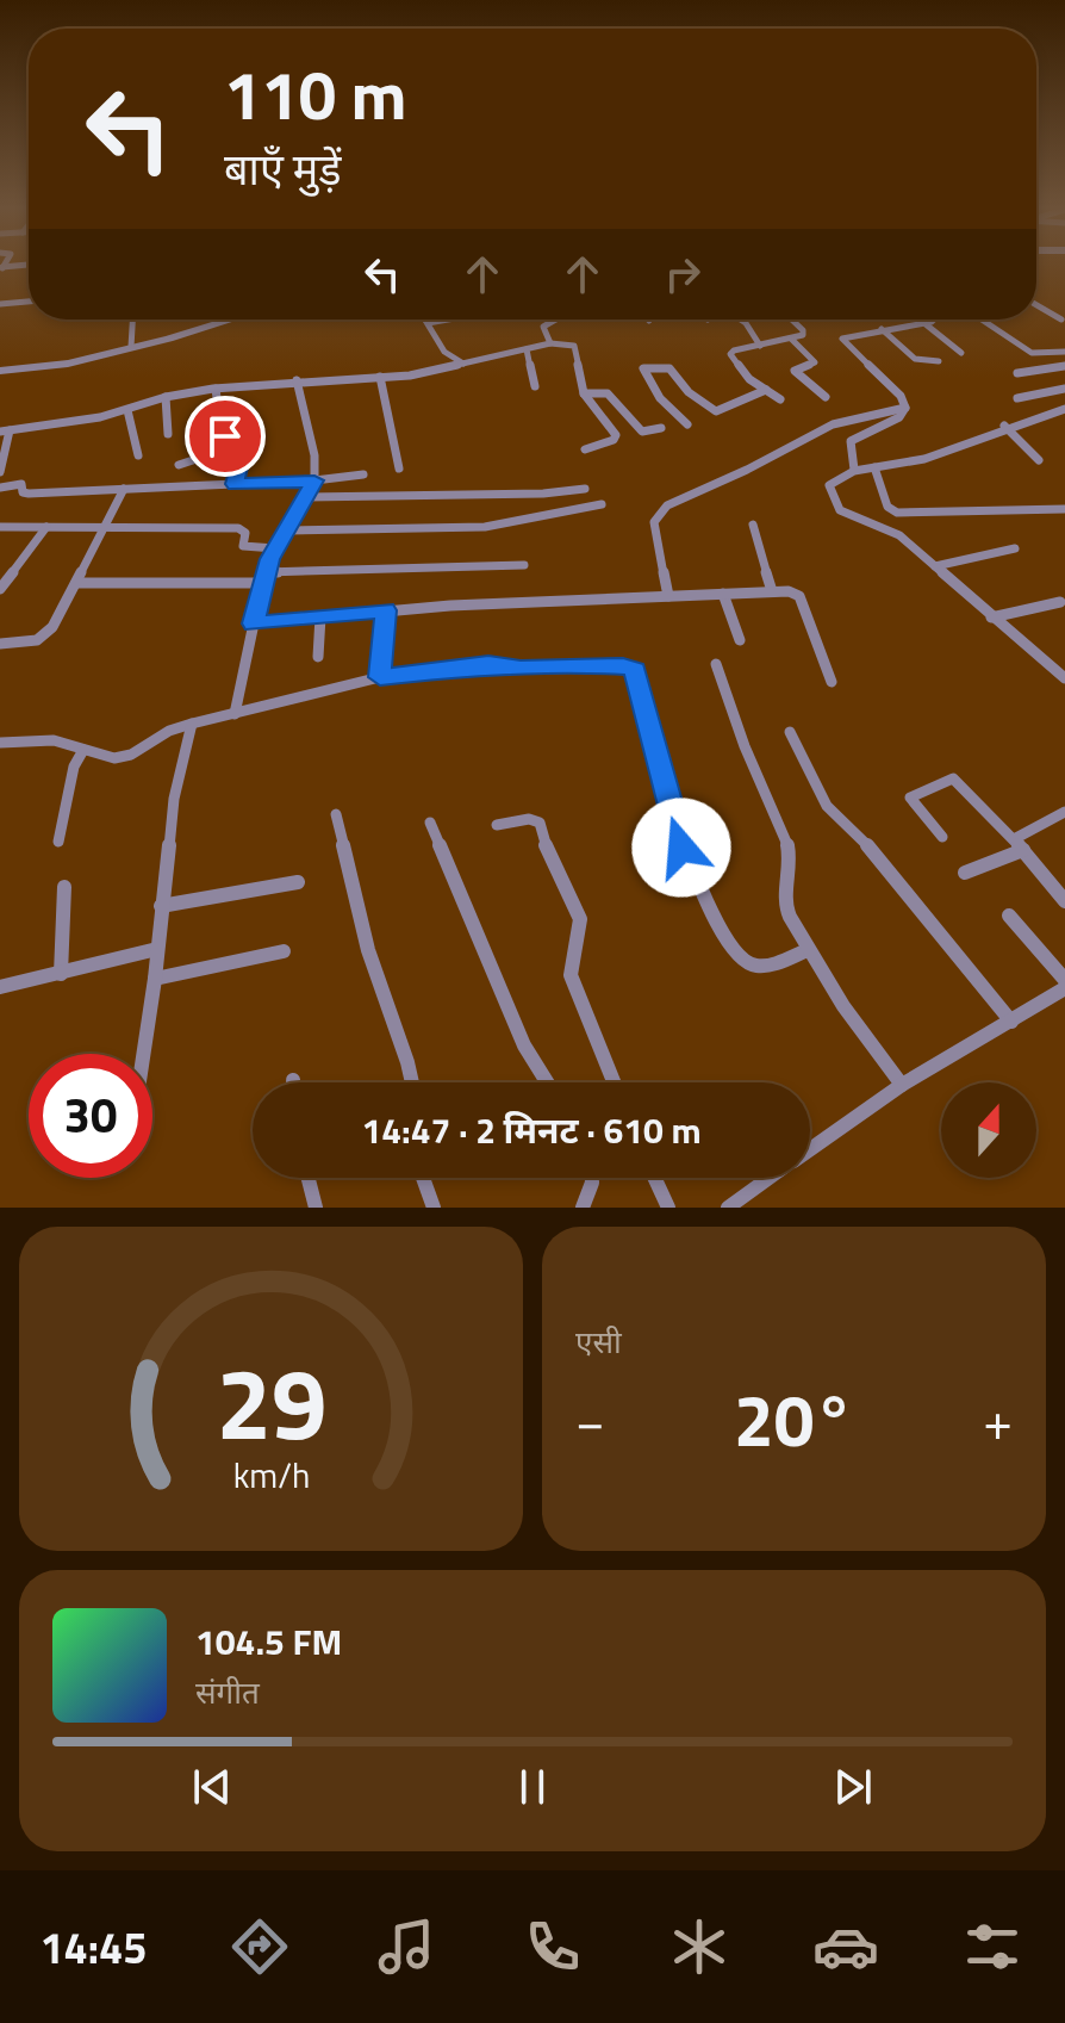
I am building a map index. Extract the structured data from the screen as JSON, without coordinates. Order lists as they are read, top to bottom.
{
  "north": "top",
  "page": {
    "turn": ["110 m", "बाएँ मुड़ें"],
    "limit": "30",
    "trip": "14:47 · 2 मिनट · 610 m",
    "tile": "एसी",
    "heat": ["−", "20°", "+"],
    "song": ["104.5 FM", "संगीत"],
    "tabs": "14:45",
    "gauge": ["29", "km/h"]
  }
}
